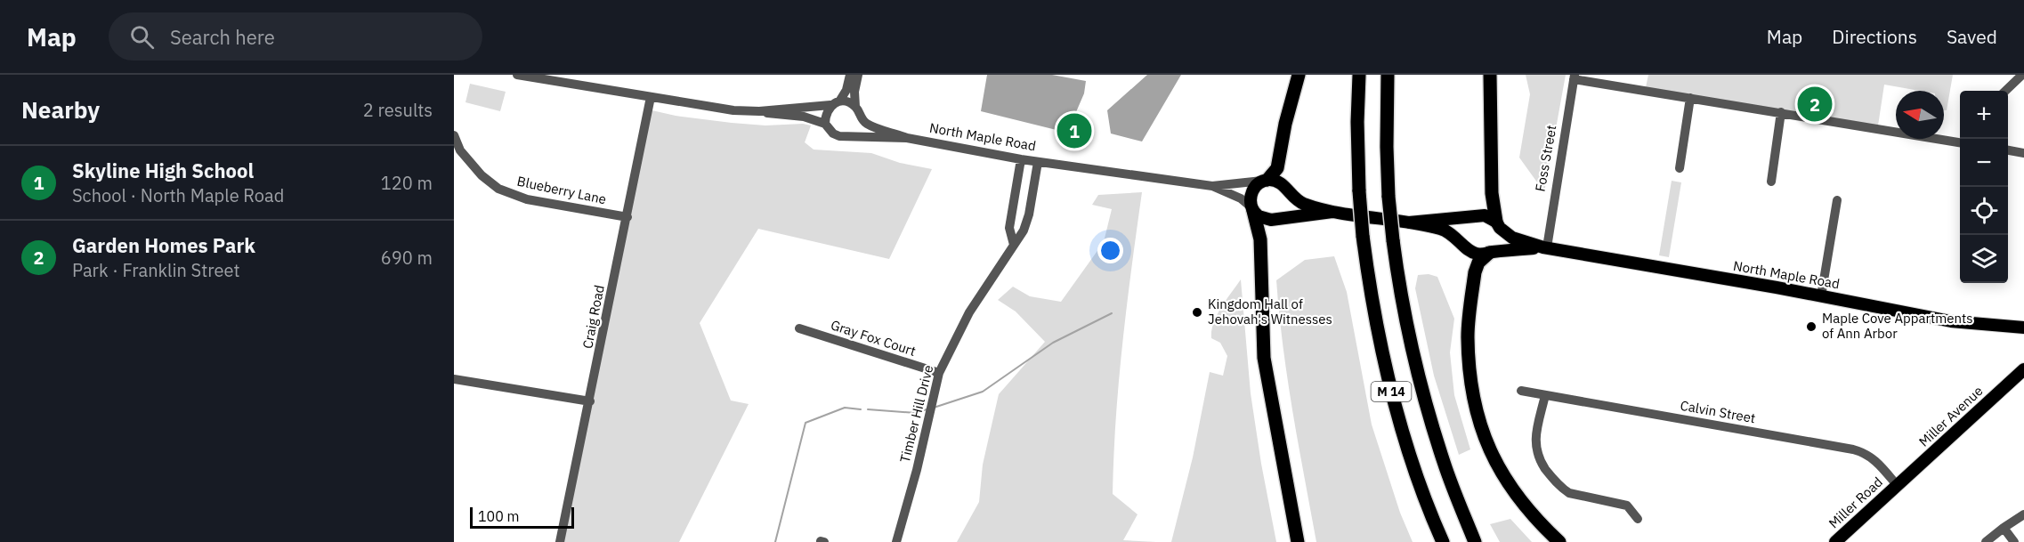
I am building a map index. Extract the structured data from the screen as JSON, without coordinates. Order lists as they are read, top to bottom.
{
  "streets": {
    "highway": ["M 14"],
    "main road": ["North Maple Road", "Miller Avenue", "Miller Road"],
    "street": [
      "Foss Street",
      "Blueberry Lane",
      "Craig Road",
      "Gray Fox Court",
      "Calvin Street",
      "Timber Hill Drive"
    ]
  },
  "crossings": [
    ["North Maple Road", "Foss Street"],
    ["North Maple Road", "Timber Hill Drive"],
    ["Blueberry Lane", "Craig Road"],
    ["Gray Fox Court", "Timber Hill Drive"],
    ["Calvin Street", "Miller Avenue"],
    ["Calvin Street", "Miller Road"],
    ["Miller Avenue", "Miller Road"]
  ],
  "places": ["Kingdom Hall of Jehovah's Witnesses", "Maple Cove Appartments of Ann Arbor"],
  "scale_bar": "100 m",
  "north": "left",
  "page": {
    "header": "Map",
    "search": "Search here",
    "nav": ["Map", "Directions", "Saved"],
    "heading": ["Nearby", "2 results"],
    "pins": ["2", "1"],
    "map_buttons": ["+", "−"],
    "list": [
      {
        "mark": "1",
        "name": "Skyline High School",
        "note": "School · North Maple Road",
        "value": "120 m"
      },
      {
        "mark": "2",
        "name": "Garden Homes Park",
        "note": "Park · Franklin Street",
        "value": "690 m"
      }
    ],
    "scale": "100 m"
  }
}
